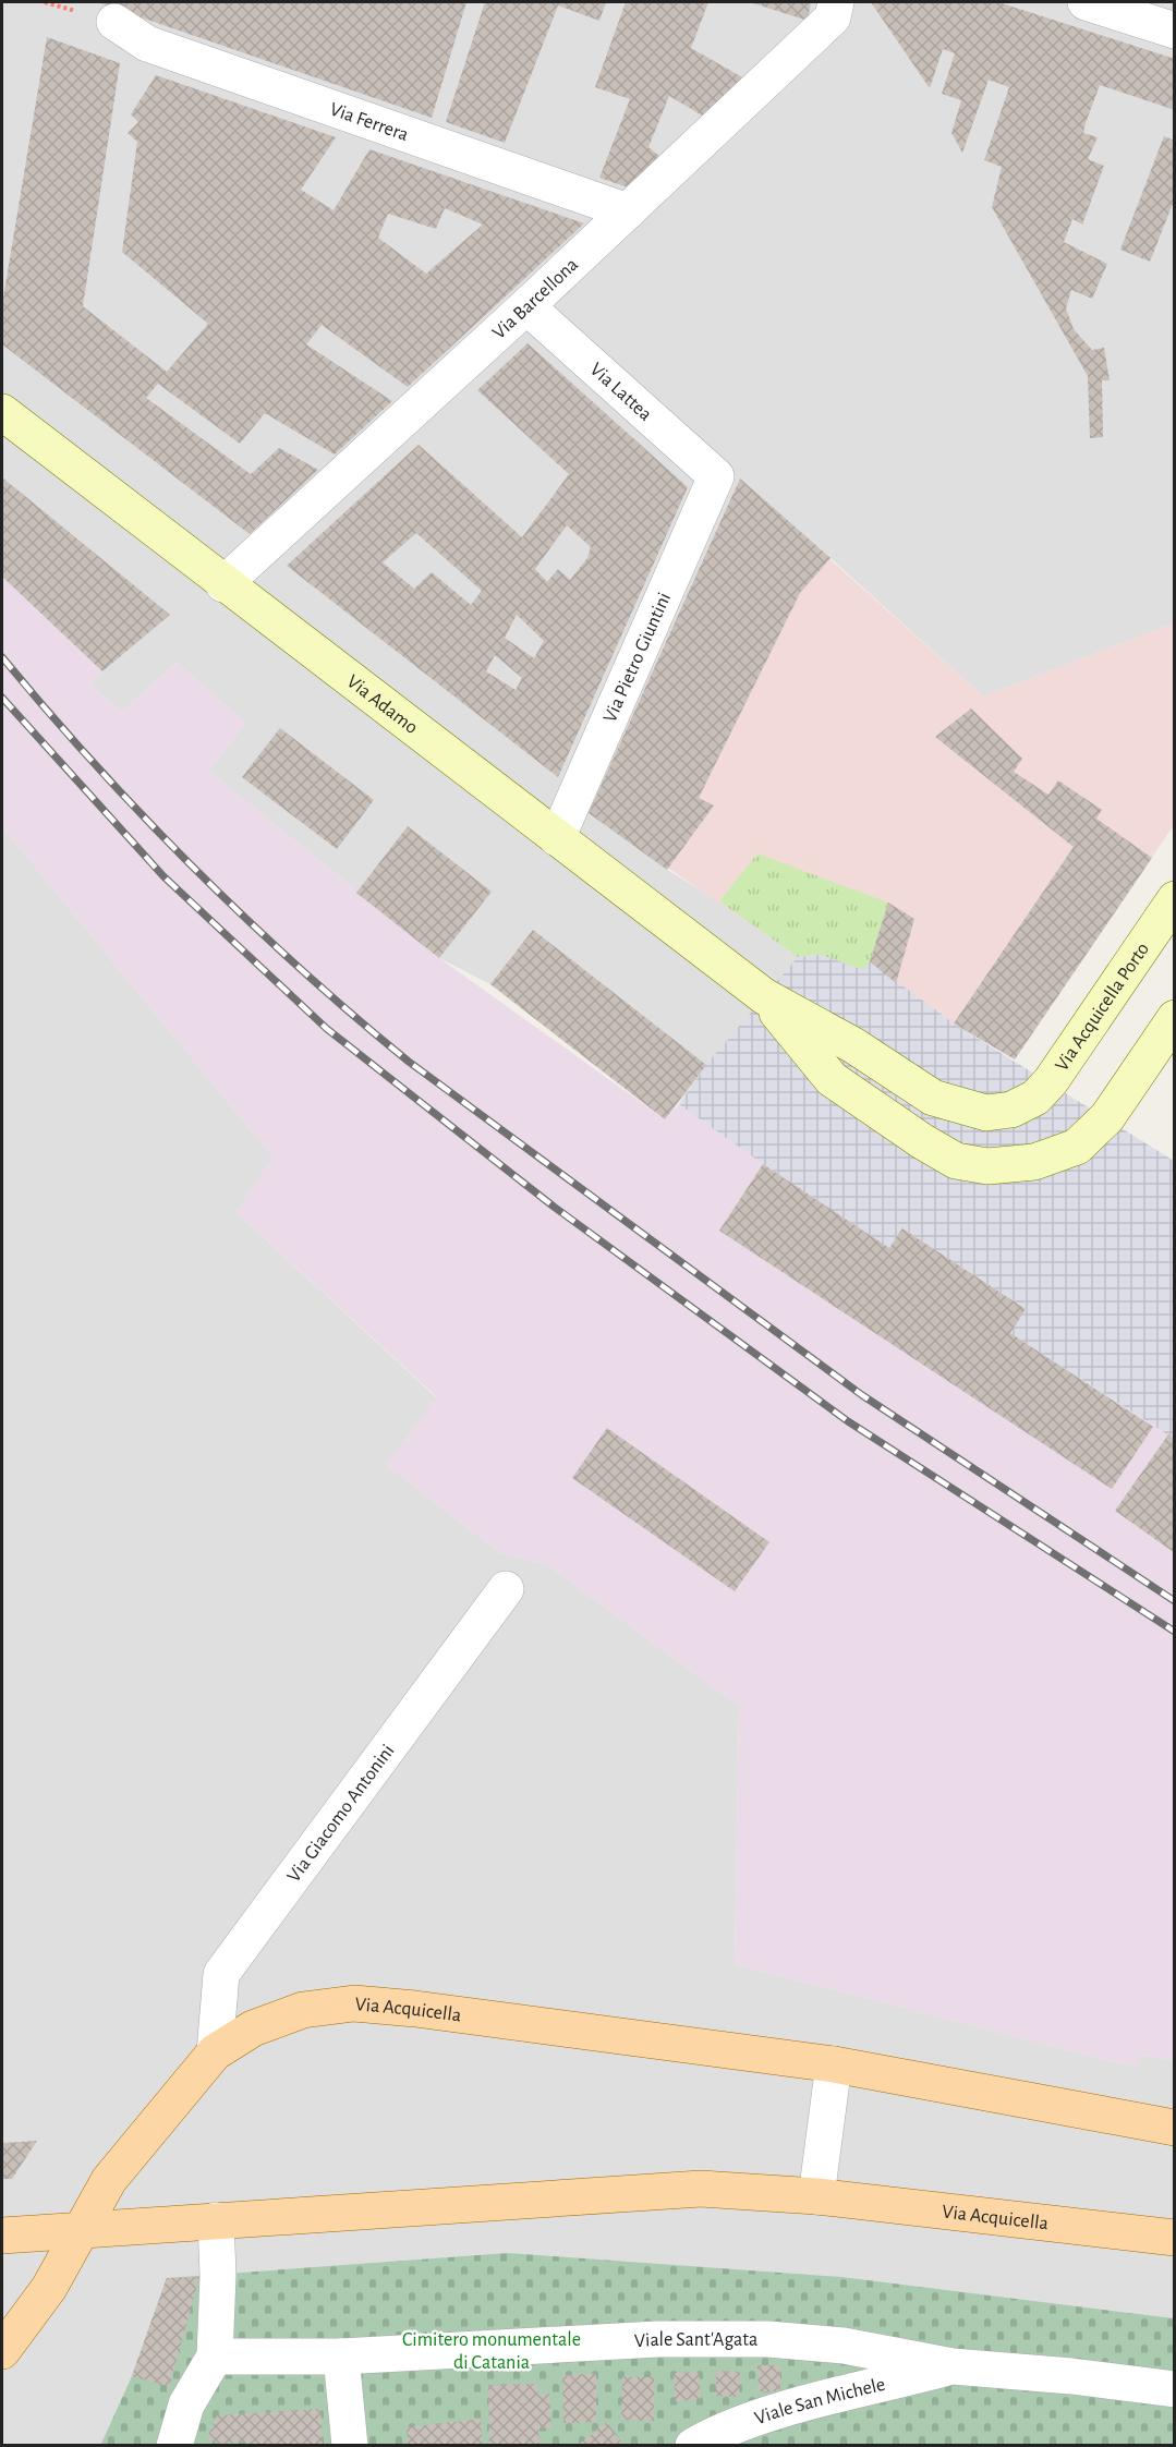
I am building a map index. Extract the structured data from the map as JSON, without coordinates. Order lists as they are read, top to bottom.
{
  "streets": {
    "main road": ["Via Adamo", "Via Acquicella Porto", "Via Acquicella"],
    "street": [
      "Via Ferrera",
      "Via Barcellona",
      "Via Lattea",
      "Via Pietro Giuntini",
      "Via Giacomo Antonini",
      "Viale Sant'Agata",
      "Viale San Michele"
    ]
  },
  "crossings": [
    ["Via Ferrera", "Via Barcellona"],
    ["Via Barcellona", "Via Lattea"],
    ["Via Barcellona", "Via Adamo"],
    ["Via Lattea", "Via Pietro Giuntini"],
    ["Via Pietro Giuntini", "Via Adamo"],
    ["Via Adamo", "Via Acquicella Porto"],
    ["Via Giacomo Antonini", "Via Acquicella"],
    ["Viale Sant'Agata", "Viale San Michele"]
  ],
  "parks": ["Cimitero monumentale di Catania"]
}
